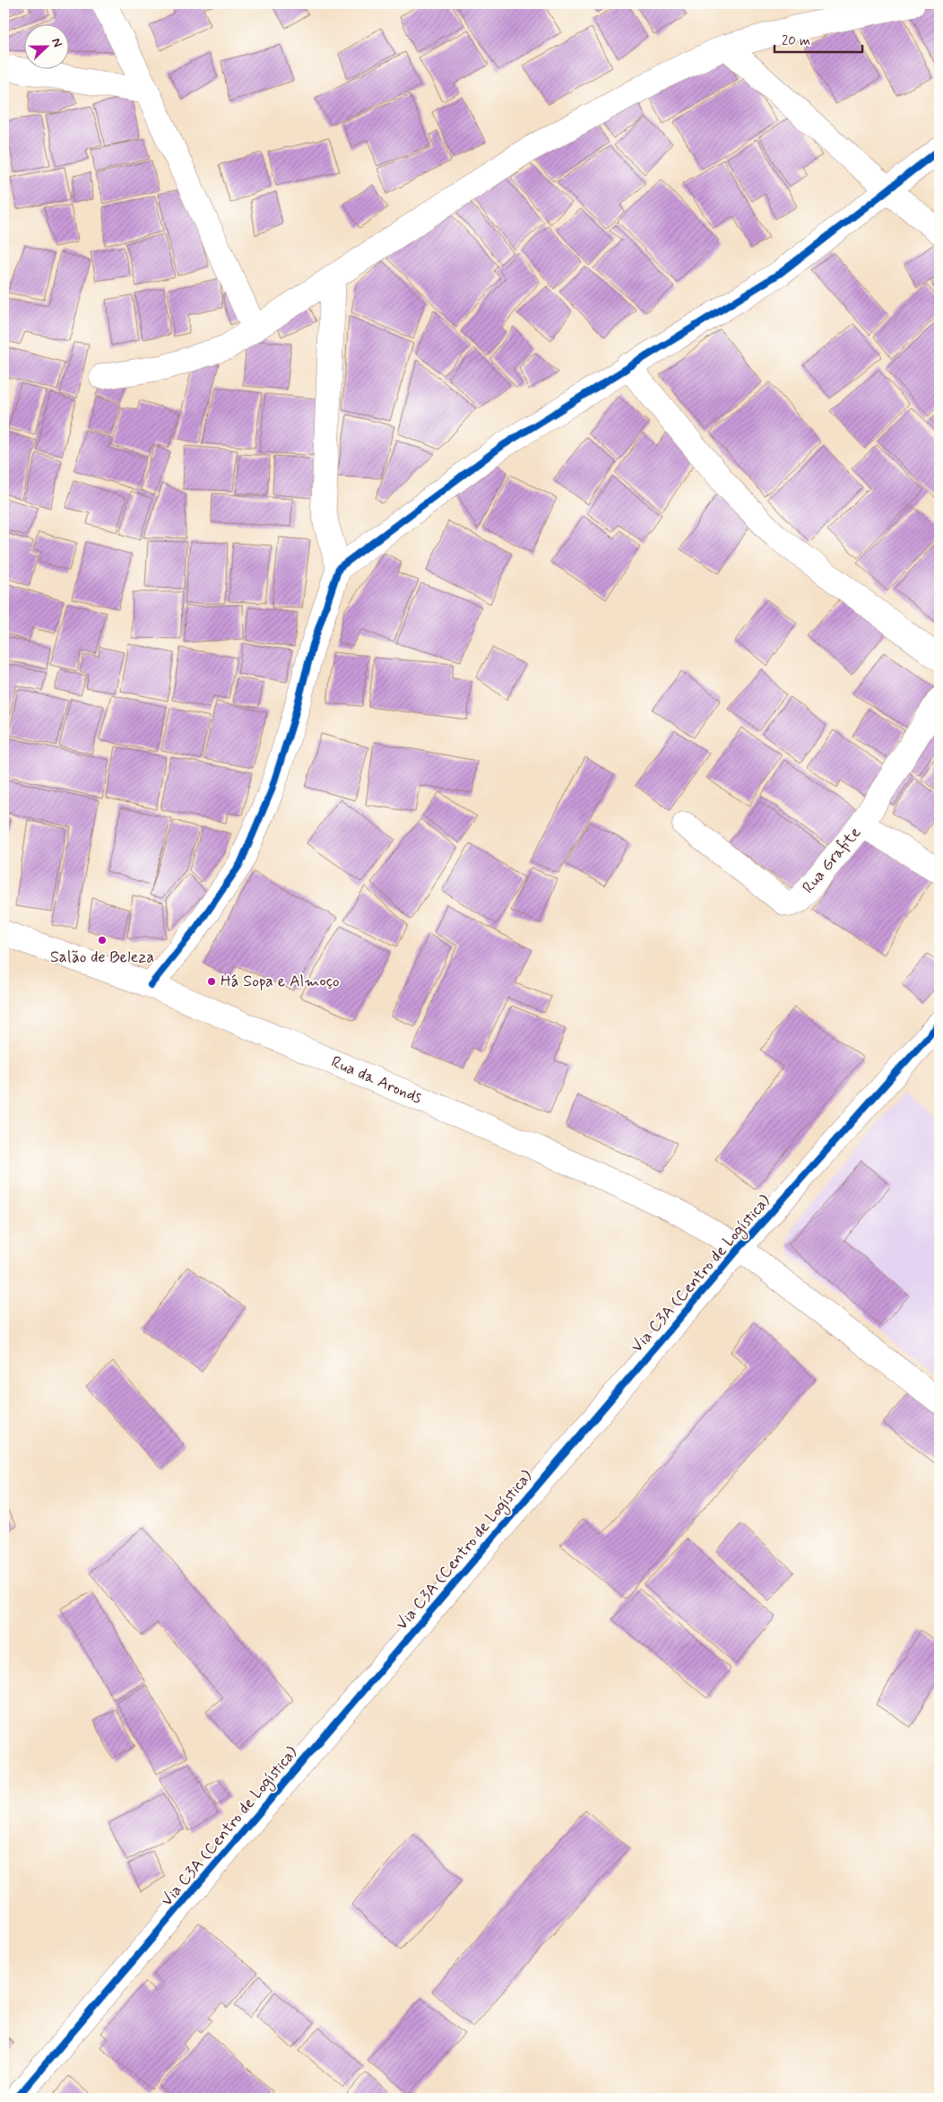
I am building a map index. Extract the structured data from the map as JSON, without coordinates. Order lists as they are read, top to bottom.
{
  "streets": {
    "street": ["Rua Grafite", "Rua da Aronds", "Via C3A (Centro de Logística)"]
  },
  "crossings": [
    ["Rua da Aronds", "Via C3A (Centro de Logística)"]
  ],
  "places": ["Salão de Beleza", "Há Sopa e Almoço"],
  "scale_bar": "20 m",
  "north": "right"
}
